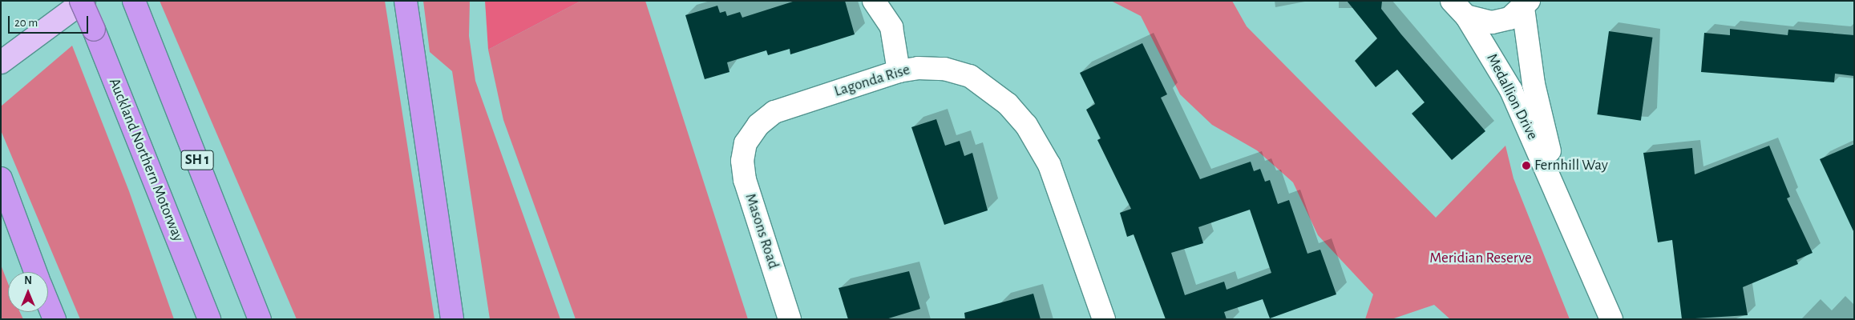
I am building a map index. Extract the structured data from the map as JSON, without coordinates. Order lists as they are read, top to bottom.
{
  "streets": {
    "highway": ["Auckland Northern Motorway", "SH 1"],
    "street": ["Lagonda Rise", "Medallion Drive", "Masons Road"]
  },
  "crossings": [
    ["Lagonda Rise", "Masons Road"]
  ],
  "parks": ["Meridian Reserve"],
  "places": ["Fernhill Way"],
  "scale_bar": "20 m",
  "north": "top"
}
